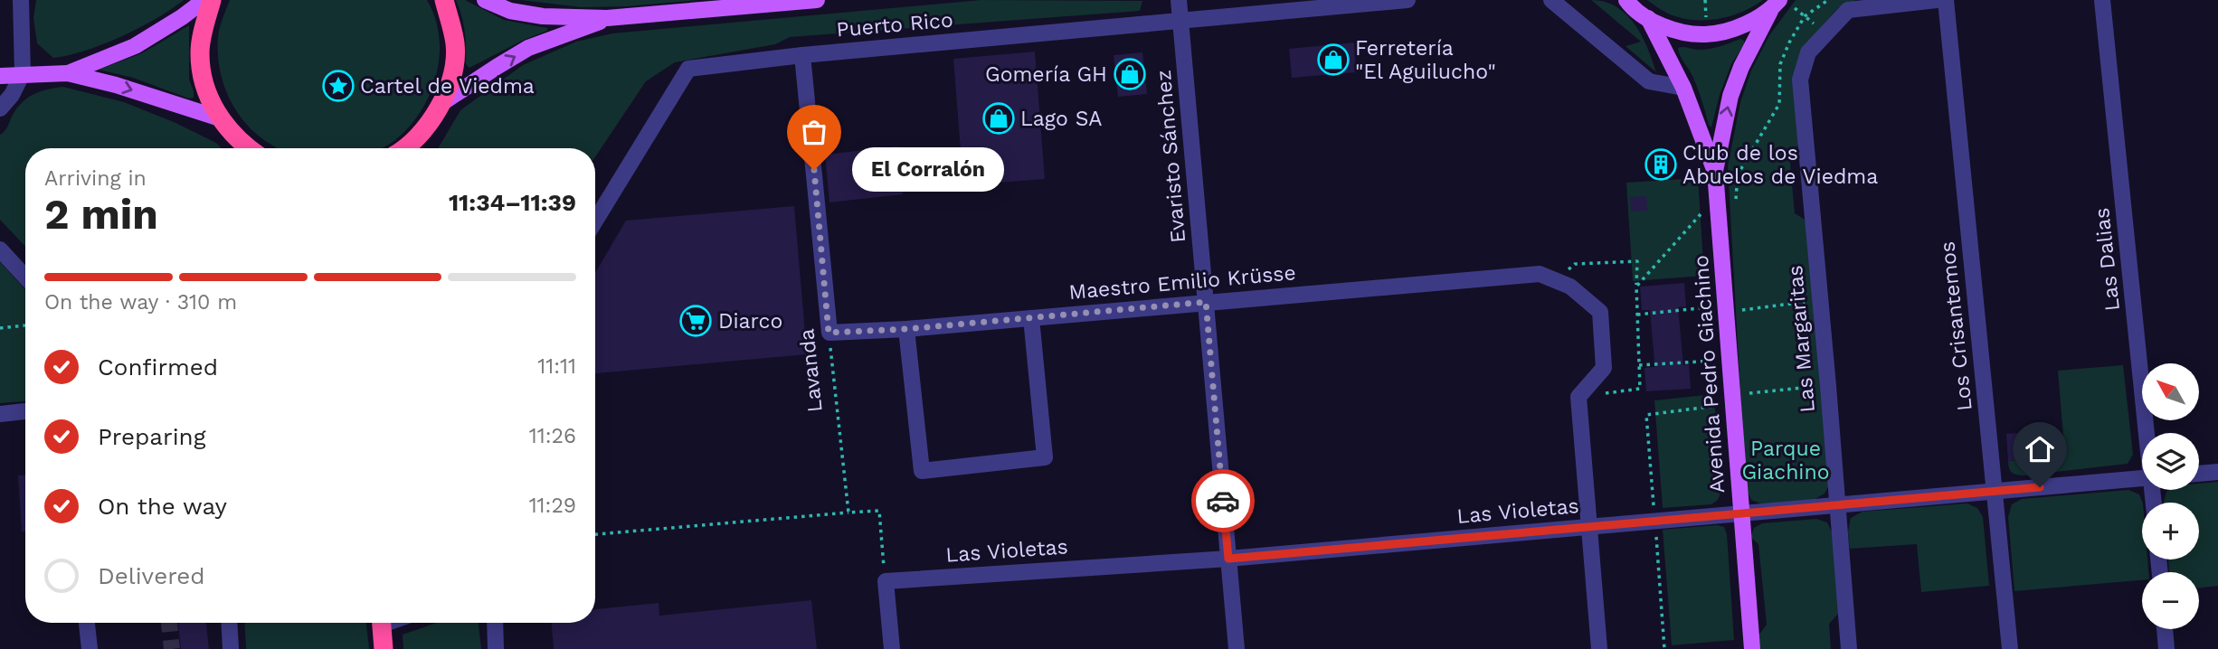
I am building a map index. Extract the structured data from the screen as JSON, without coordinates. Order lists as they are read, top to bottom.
{
  "streets": {
    "main road": ["Avenida Pedro Giachino"],
    "street": [
      "Puerto Rico",
      "Evaristo Sánchez",
      "Las Dalias",
      "Maestro Emilio Krüsse",
      "Los Crisantemos",
      "Las Margaritas",
      "Lavanda",
      "Las Violetas"
    ]
  },
  "crossings": [
    ["Puerto Rico", "Evaristo Sánchez"],
    ["Puerto Rico", "Lavanda"],
    ["Evaristo Sánchez", "Maestro Emilio Krüsse"],
    ["Evaristo Sánchez", "Las Violetas"],
    ["Maestro Emilio Krüsse", "Lavanda"],
    ["Los Crisantemos", "Las Violetas"],
    ["Las Margaritas", "Las Violetas"],
    ["Avenida Pedro Giachino", "Las Violetas"]
  ],
  "parks": ["Parque Giachino"],
  "places": {
    "shop": ["Ferretería \"El Aguilucho\"", "Gomería GH", "Lago SA"],
    "place": ["Cartel de Viedma"],
    "building": ["Club de los Abuelos de Viedma"],
    "other": ["El Corralón"],
    "supermarket": ["Diarco"]
  },
  "north": "top left",
  "page": {
    "bubble": "El Corralón",
    "heading": ["2 min", "Arriving in", "11:34–11:39"],
    "bar": "On the way · 310 m",
    "list": [
      ["Confirmed", "11:11"],
      ["Preparing", "11:26"],
      ["On the way", "11:29"],
      "Delivered"
    ],
    "map_buttons": ["+", "−"]
  }
}
